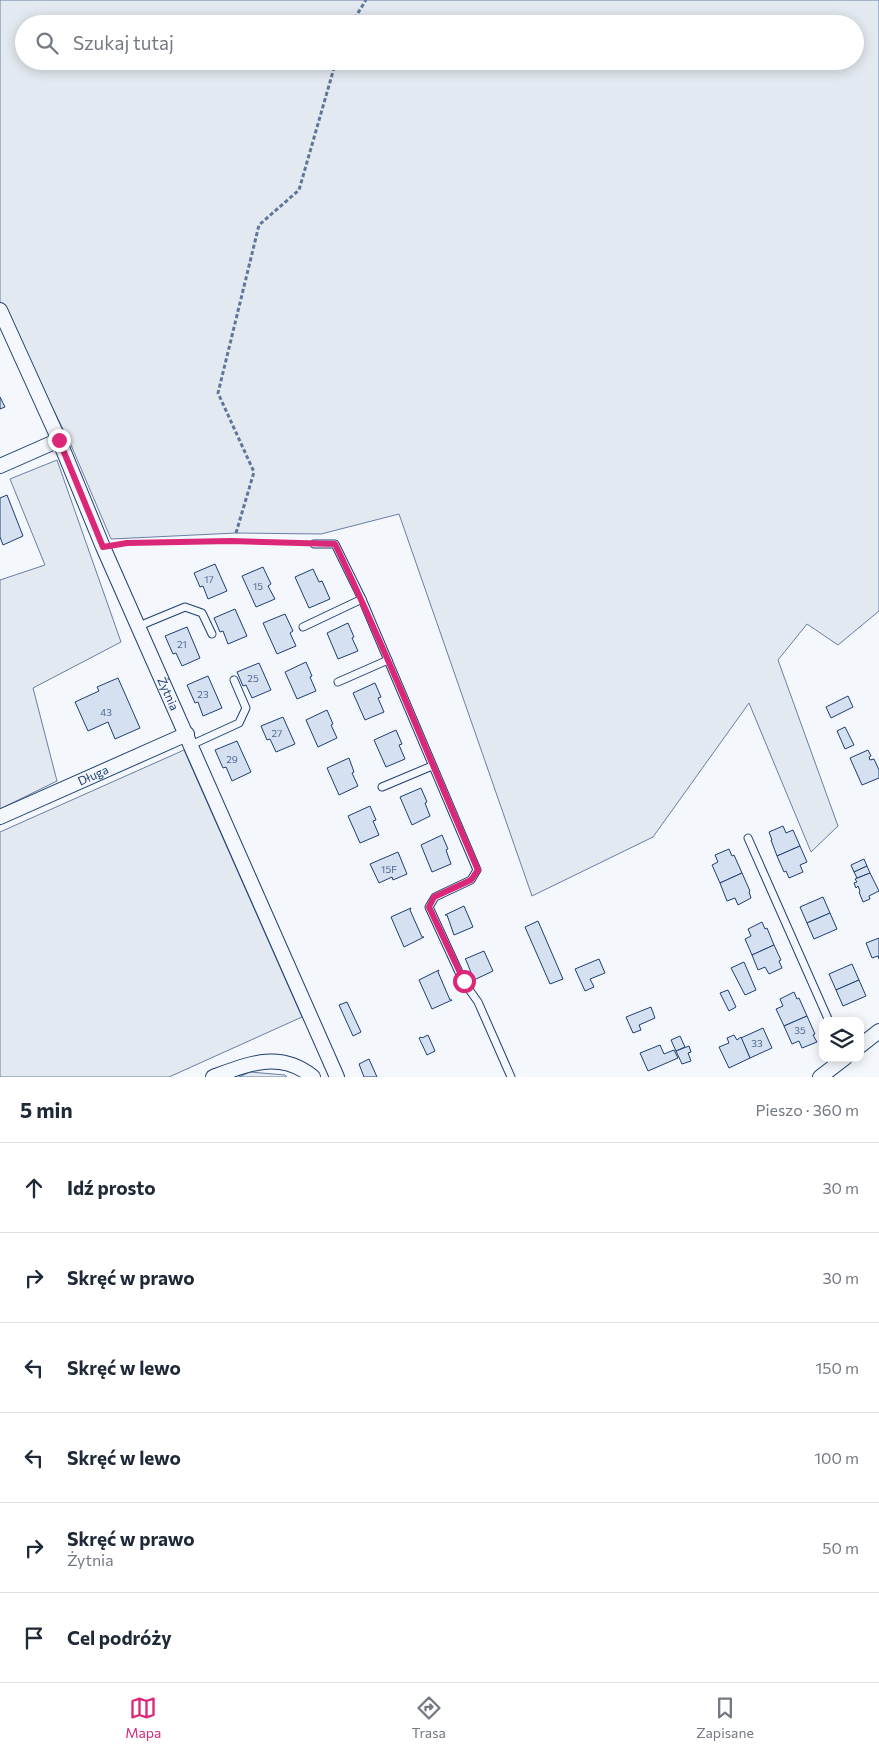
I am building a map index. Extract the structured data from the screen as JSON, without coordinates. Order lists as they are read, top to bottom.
{
  "streets": {
    "street": ["Żytnia", "Długa"]
  },
  "crossings": [
    ["Żytnia", "Długa"]
  ],
  "house_numbers": [
    "17",
    "15",
    "21",
    "25",
    "23",
    "43",
    "27",
    "29",
    "15F",
    "35",
    "33"
  ],
  "page": {
    "search": "Szukaj tutaj",
    "heading": ["5 min", "Pieszo · 360 m"],
    "list": [
      ["Idź prosto", "30 m"],
      ["Skręć w prawo", "30 m"],
      ["Skręć w lewo", "150 m"],
      ["Skręć w lewo", "100 m"],
      ["Skręć w prawo", "Żytnia", "50 m"],
      "Cel podróży"
    ],
    "nav": ["Mapa", "Trasa", "Zapisane"]
  }
}
